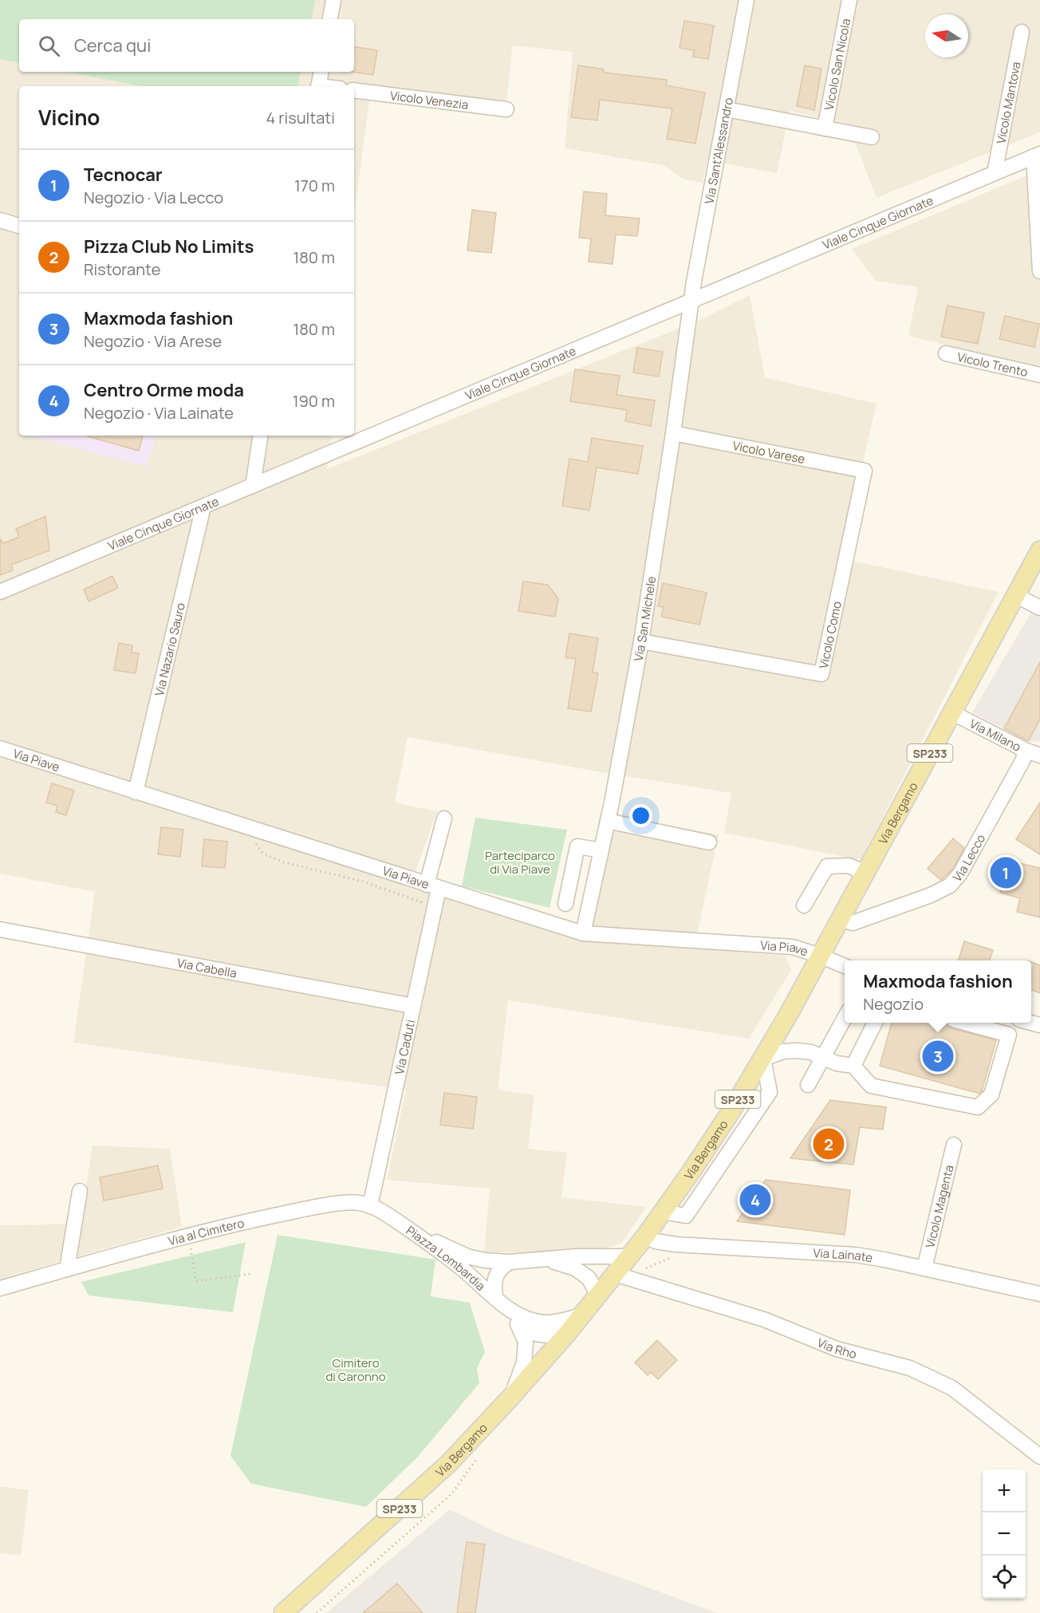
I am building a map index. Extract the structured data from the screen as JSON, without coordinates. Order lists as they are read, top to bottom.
{
  "streets": {
    "main road": ["SP233", "Via Bergamo"],
    "street": [
      "Vicolo San Nicola",
      "Vicolo Venezia",
      "Vicolo Mantova",
      "Via Sant'Alessandro",
      "Viale Cinque Giornate",
      "Vicolo Trento",
      "Vicolo Varese",
      "Via San Michele",
      "Vicolo Como",
      "Via Nazario Sauro",
      "Via Milano",
      "Via Piave",
      "Via Lecco",
      "Via Cabella",
      "Via Caduti",
      "Vicolo Magenta",
      "Via al Cimitero",
      "Via Lainate",
      "Piazza Lombardia",
      "Via Rho"
    ]
  },
  "crossings": [
    ["Vicolo Mantova", "Viale Cinque Giornate"],
    ["Via Sant'Alessandro", "Viale Cinque Giornate"],
    ["Via Sant'Alessandro", "Via San Michele"],
    ["Viale Cinque Giornate", "Via San Michele"],
    ["Viale Cinque Giornate", "Via Nazario Sauro"],
    ["Vicolo Varese", "Via San Michele"],
    ["Vicolo Varese", "Vicolo Como"],
    ["Via San Michele", "Vicolo Como"],
    ["Via San Michele", "Via Piave"],
    ["Via Nazario Sauro", "Via Piave"],
    ["Via Milano", "Via Bergamo"],
    ["Via Milano", "Via Lecco"],
    ["Via Piave", "Via Bergamo"],
    ["Via Piave", "Via Caduti"],
    ["Via Bergamo", "Via Lecco"],
    ["Via Bergamo", "Via Lainate"],
    ["Via Bergamo", "Piazza Lombardia"],
    ["Via Bergamo", "Via Rho"],
    ["Via Cabella", "Via Caduti"],
    ["Via Caduti", "Via al Cimitero"],
    ["Vicolo Magenta", "Via Lainate"],
    ["Via al Cimitero", "Piazza Lombardia"]
  ],
  "parks": ["Parteciparco di Via Piave", "Cimitero di Caronno"],
  "north": "left",
  "page": {
    "search": "Cerca qui",
    "heading": ["Vicino", "4 risultati"],
    "list": [
      {
        "mark": "1",
        "name": "Tecnocar",
        "note": "Negozio · Via Lecco",
        "value": "170 m"
      },
      {
        "mark": "2",
        "name": "Pizza Club No Limits",
        "note": "Ristorante",
        "value": "180 m"
      },
      {
        "mark": "3",
        "name": "Maxmoda fashion",
        "note": "Negozio · Via Arese",
        "value": "180 m"
      },
      {
        "mark": "4",
        "name": "Centro Orme moda",
        "note": "Negozio · Via Lainate",
        "value": "190 m"
      }
    ],
    "pins": [
      "1",
      "3",
      "2",
      "4"
    ],
    "popup": ["Maxmoda fashion", "Negozio"],
    "map_buttons": ["+", "−"]
  }
}
